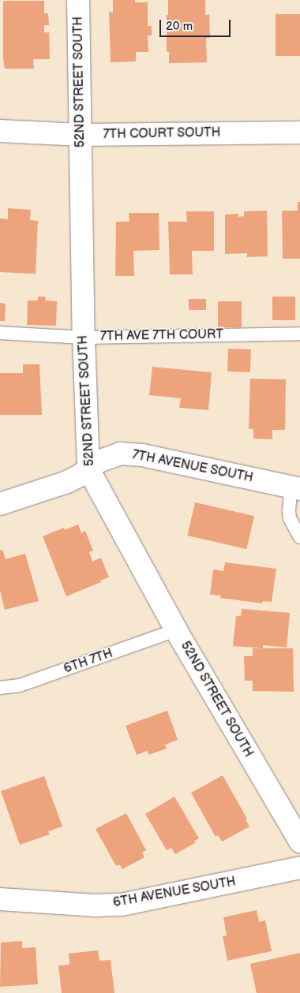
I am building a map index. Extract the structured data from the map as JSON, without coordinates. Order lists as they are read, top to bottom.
{
  "streets": {
    "street": [
      "52ND STREET SOUTH",
      "7TH COURT SOUTH",
      "7TH AVENUE SOUTH",
      "6TH AVENUE SOUTH"
    ],
    "lane": ["7TH AVE 7TH COURT", "6TH 7TH"]
  },
  "crossings": [
    ["52ND STREET SOUTH", "7TH COURT SOUTH"],
    ["52ND STREET SOUTH", "7TH AVE 7TH COURT"],
    ["52ND STREET SOUTH", "7TH AVENUE SOUTH"],
    ["52ND STREET SOUTH", "6TH 7TH"]
  ],
  "scale_bar": "20 m"
}
